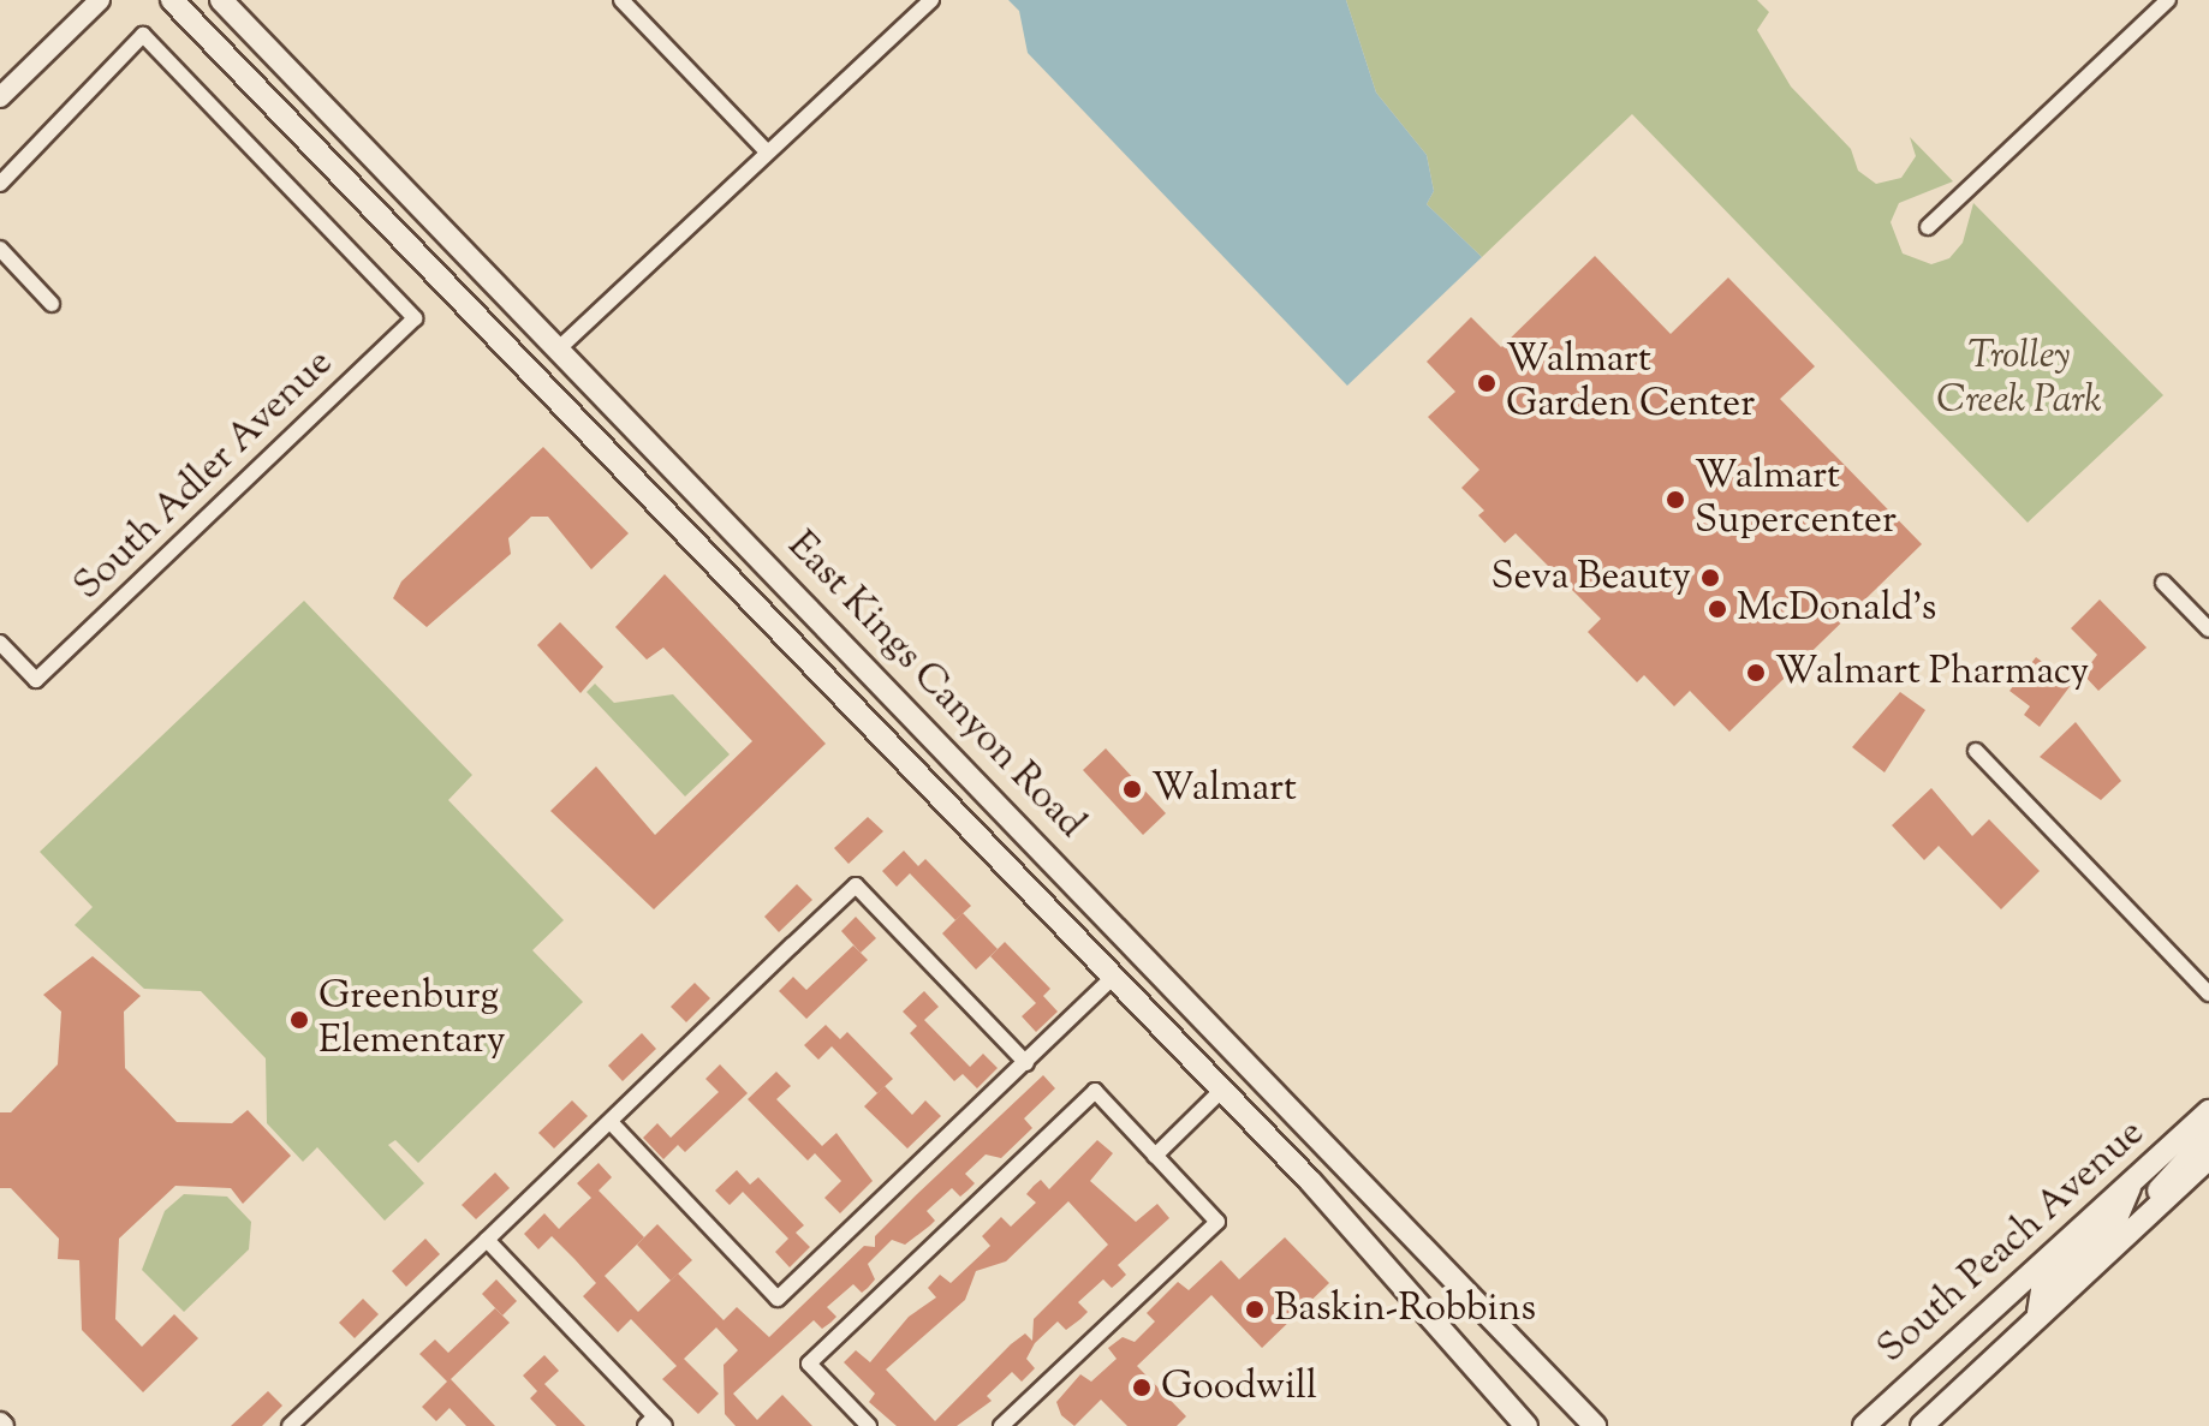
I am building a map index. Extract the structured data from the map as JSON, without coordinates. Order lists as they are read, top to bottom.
{
  "streets": {
    "main road": ["East Kings Canyon Road", "South Peach Avenue"],
    "street": ["South Adler Avenue"]
  },
  "parks": ["Trolley Creek Park"],
  "places": [
    "Walmart Garden Center",
    "Walmart Supercenter",
    "Seva Beauty",
    "McDonald's",
    "Walmart Pharmacy",
    "Walmart",
    "Greenburg Elementary",
    "Baskin-Robbins",
    "Goodwill"
  ]
}
